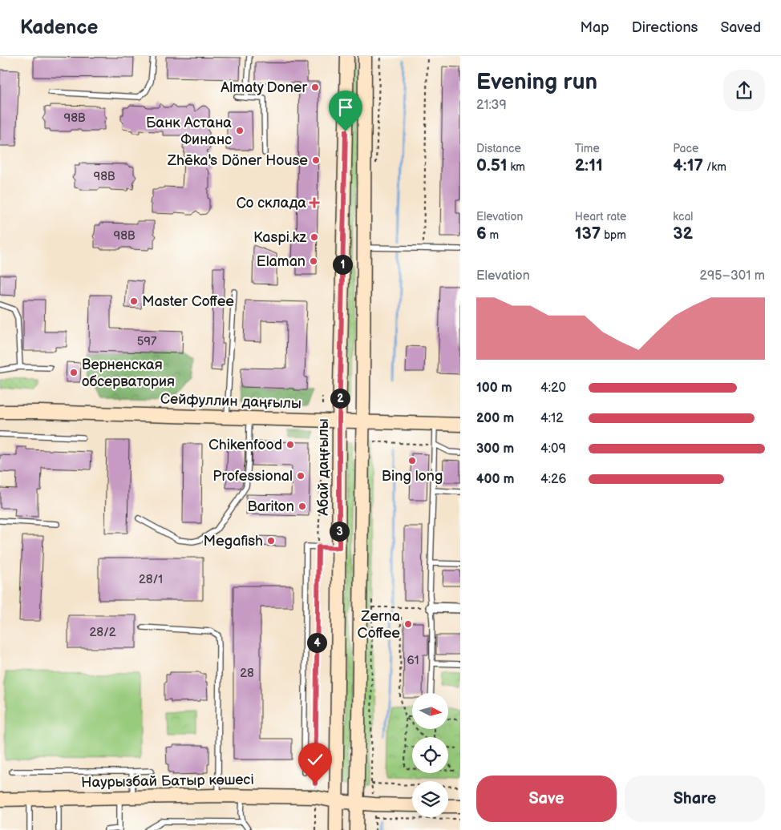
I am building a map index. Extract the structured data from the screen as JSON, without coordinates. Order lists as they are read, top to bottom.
{
  "streets": {
    "main road": ["Сейфуллин даңғылы", "Абай даңғылы", "Наурызбай Батыр көшесі"]
  },
  "crossings": [
    ["Сейфуллин даңғылы", "Абай даңғылы"],
    ["Абай даңғылы", "Наурызбай Батыр көшесі"]
  ],
  "places": {
    "other": [
      "Almaty Doner",
      "Банк Астана Финанс",
      "Zhēka's Döner House",
      "Kaspi.kz",
      "Elaman",
      "Master Coffee",
      "Верненская обсерватория",
      "Chikenfood",
      "Bing long",
      "Professional",
      "Bariton",
      "Megafish",
      "Zerna Coffee"
    ],
    "health": ["Со склада"]
  },
  "house_numbers": [
    "98В",
    "98В",
    "98В",
    "597",
    "28/1",
    "28/2",
    "61",
    "28"
  ],
  "north": "right",
  "page": {
    "header": "Kadence",
    "nav": ["Map", "Directions", "Saved"],
    "heading": ["Evening run", "21:39"],
    "stats": [
      ["Distance", "0.51 km"],
      ["Time", "2:11"],
      ["Pace", "4:17 /km"],
      ["Elevation", "6 m"],
      ["Heart rate", "137 bpm"],
      ["kcal", "32"]
    ],
    "pins": [
      "1",
      "2",
      "3",
      "4"
    ],
    "chart": ["Elevation", "295–301 m"],
    "list": [
      {
        "name": "100 m",
        "note": "4:20"
      },
      {
        "name": "200 m",
        "note": "4:12"
      },
      {
        "name": "300 m",
        "note": "4:09"
      },
      {
        "name": "400 m",
        "note": "4:26"
      }
    ],
    "buttons": ["Save", "Share"]
  }
}
